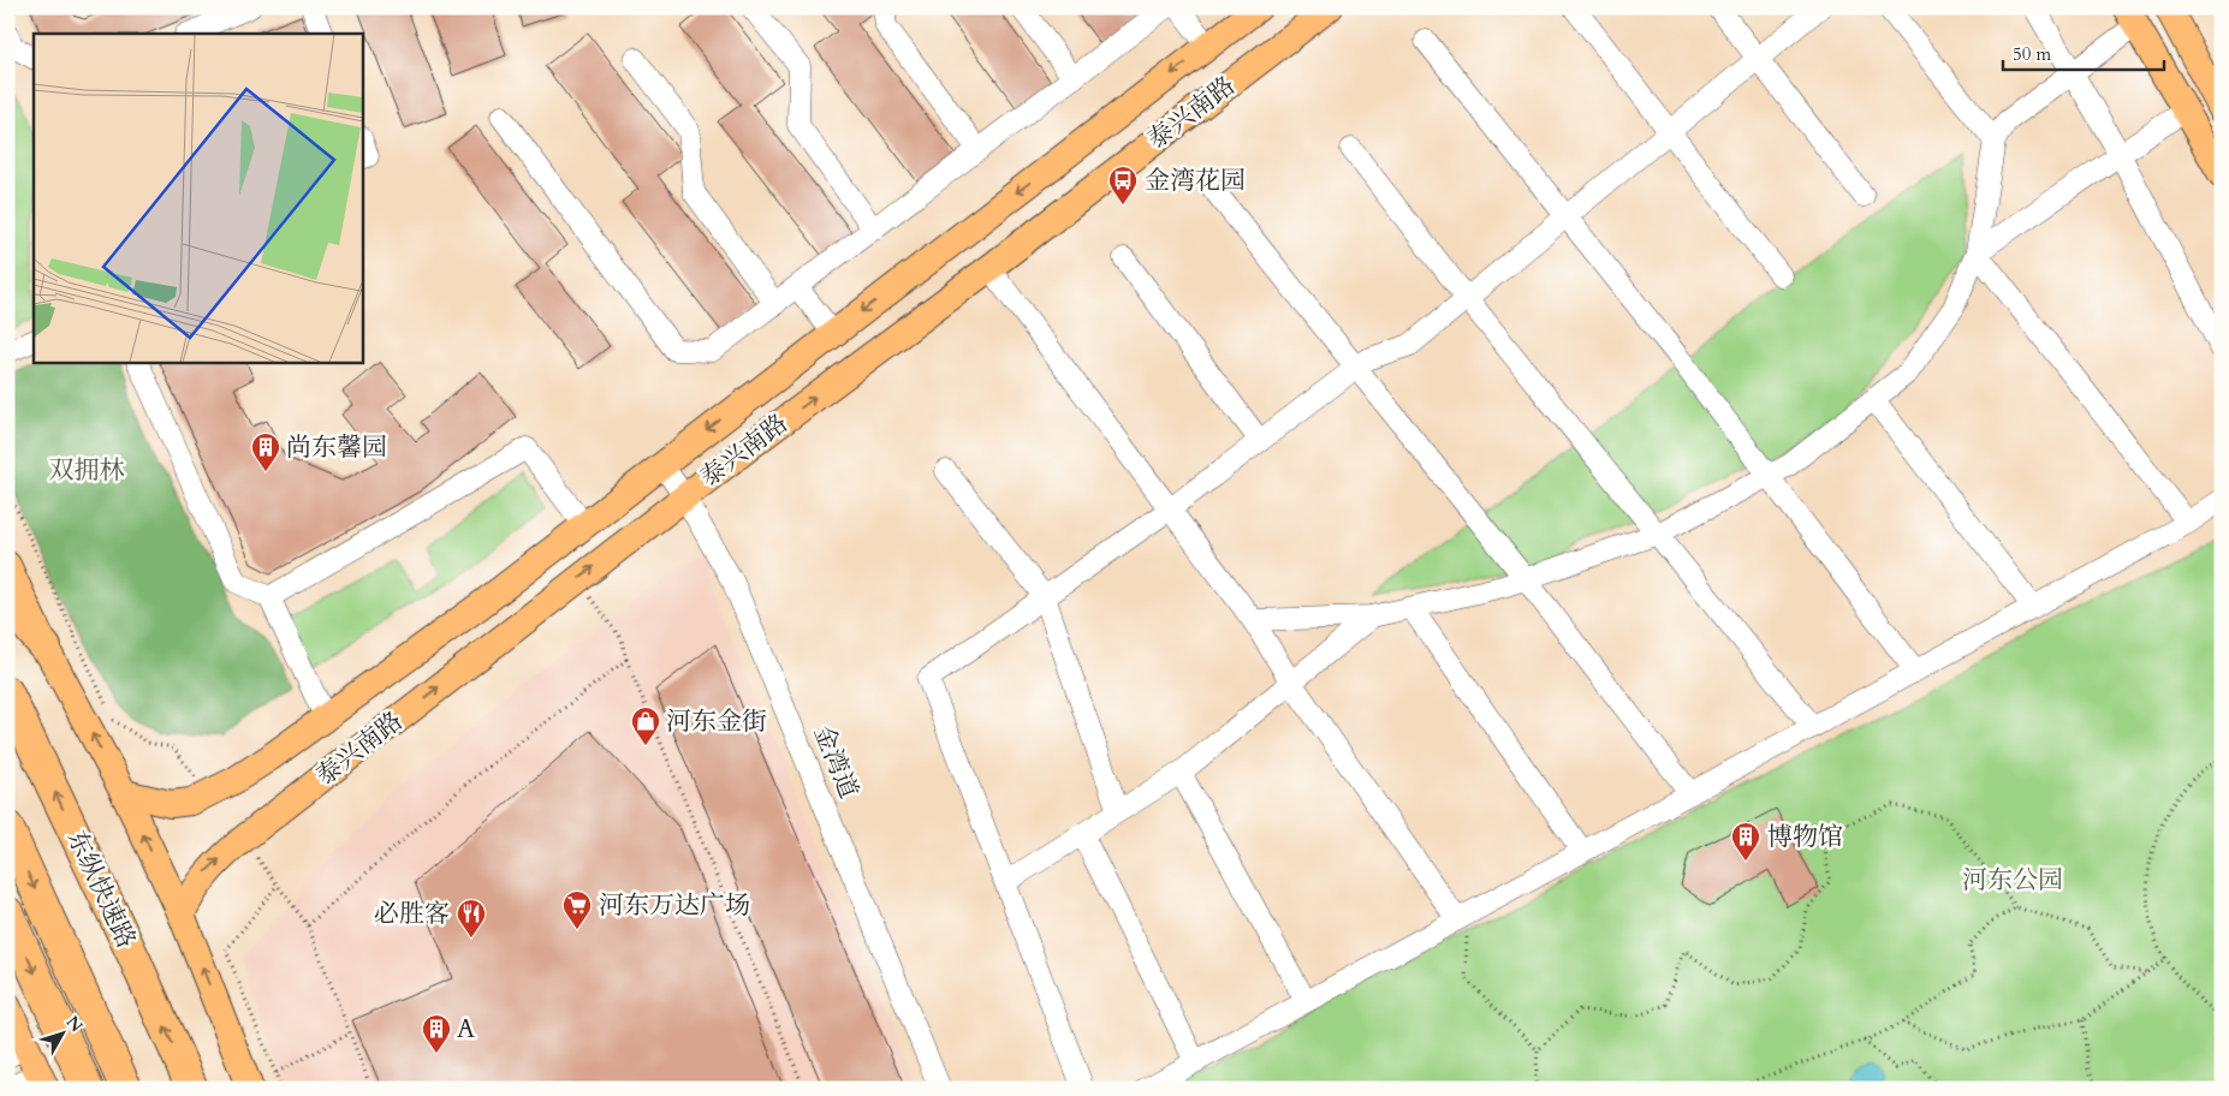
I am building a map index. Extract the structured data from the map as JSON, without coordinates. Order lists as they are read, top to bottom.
{
  "streets": {
    "highway": ["东纵快速路"],
    "main road": ["泰兴南路"],
    "street": ["金湾道"]
  },
  "crossings": [
    ["泰兴南路", "金湾道"]
  ],
  "parks": ["双拥林", "河东公园"],
  "places": {
    "bus stop": ["金湾花园"],
    "building": ["尚东馨园", "博物馆", "A"],
    "shop": ["河东金街"],
    "supermarket": ["河东万达广场"],
    "restaurant": ["必胜客"]
  },
  "scale_bar": "50 m",
  "north": "top right"
}
